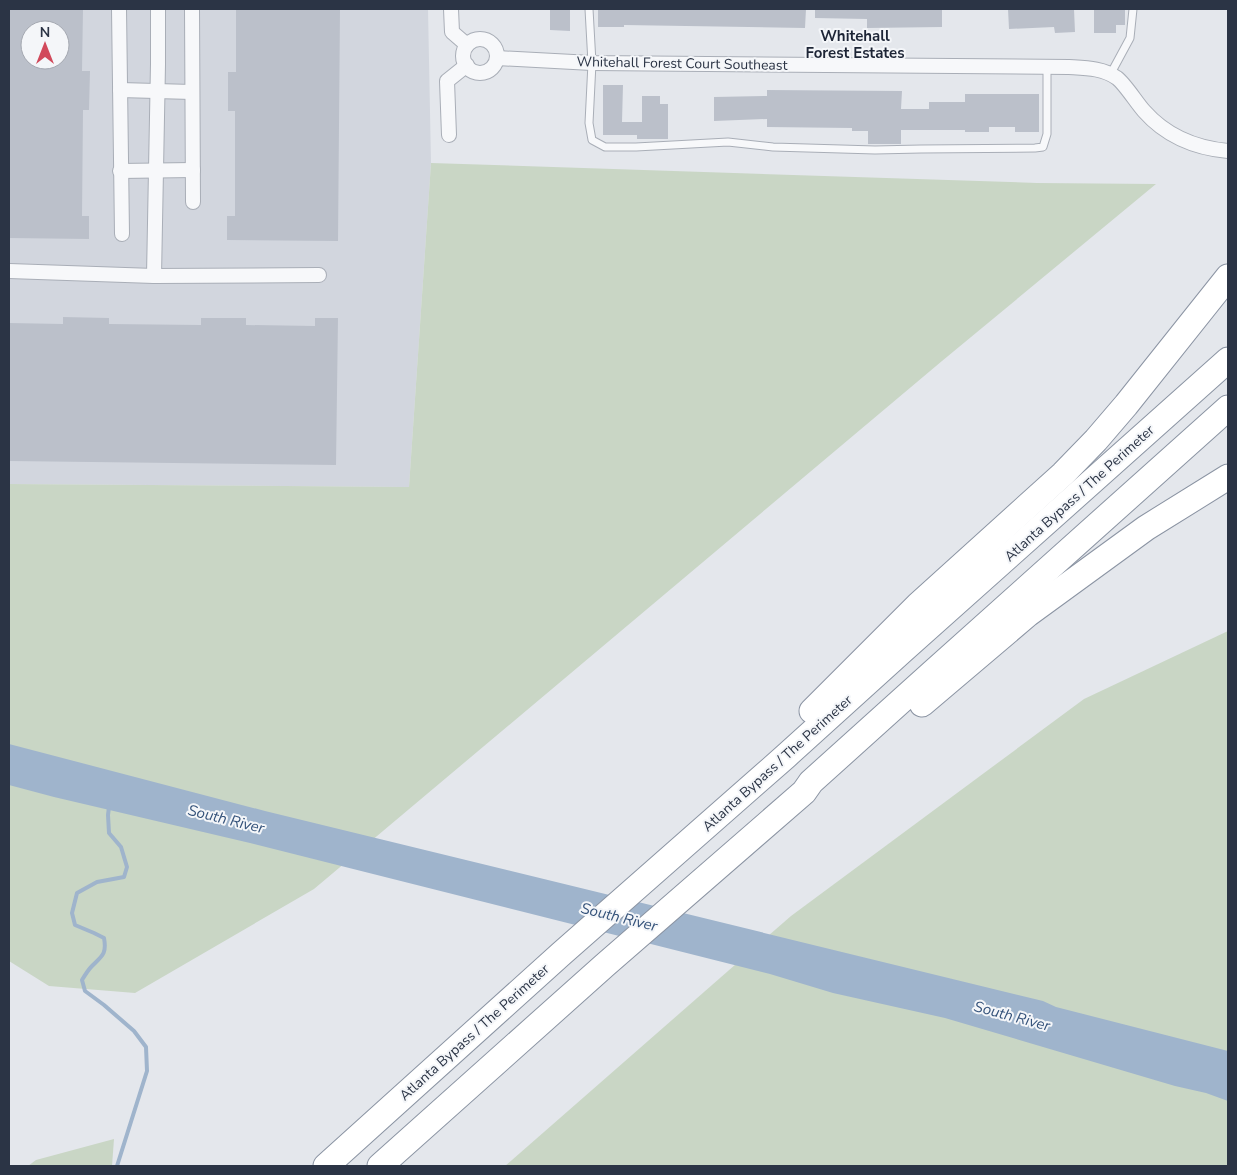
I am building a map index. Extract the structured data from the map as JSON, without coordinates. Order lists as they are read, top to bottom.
{
  "streets": {
    "highway": ["Atlanta Bypass / The Perimeter"],
    "street": ["Whitehall Forest Court Southeast"]
  },
  "districts": ["Whitehall Forest Estates"],
  "water": ["South River"],
  "north": "top"
}
